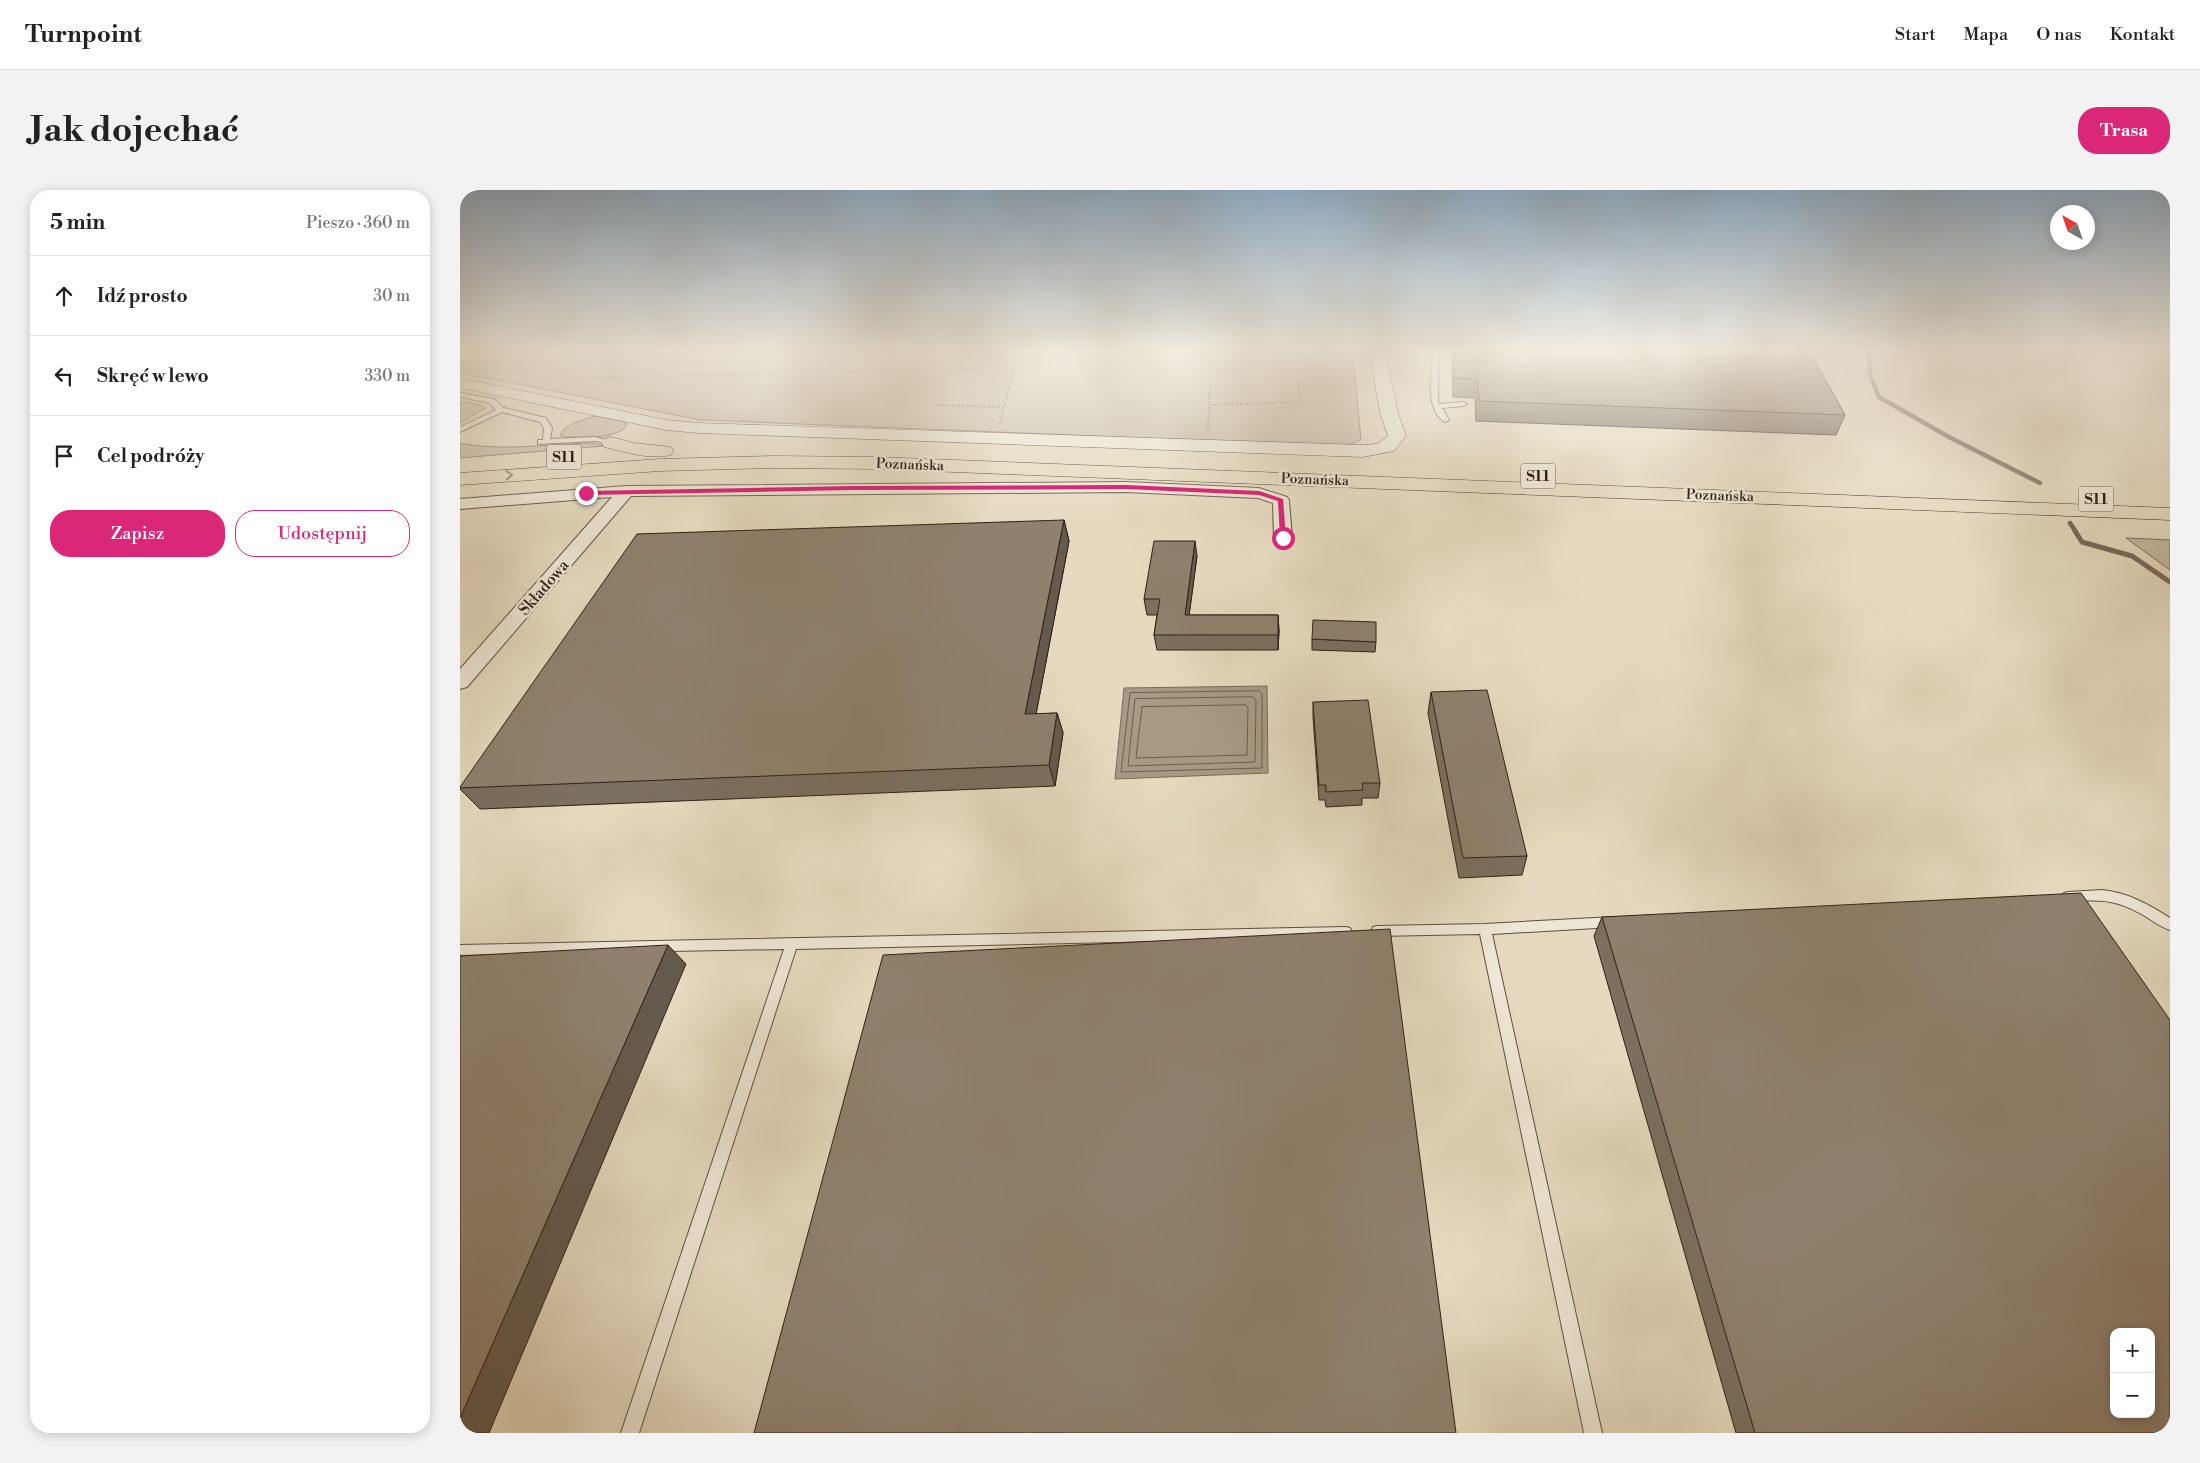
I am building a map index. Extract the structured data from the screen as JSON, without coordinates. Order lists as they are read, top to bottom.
{
  "streets": {
    "highway": ["S11", "Poznańska"],
    "street": ["Składowa"]
  },
  "north": "top left",
  "page": {
    "header": "Turnpoint",
    "nav": [
      "Start",
      "Mapa",
      "O nas",
      "Kontakt"
    ],
    "buttons": [
      "Trasa",
      ["Zapisz", "Udostępnij"]
    ],
    "title": "Jak dojechać",
    "heading": ["5 min", "Pieszo · 360 m"],
    "list": [
      ["Idź prosto", "30 m"],
      ["Skręć w lewo", "330 m"],
      "Cel podróży"
    ],
    "map_buttons": ["+", "−"]
  }
}
